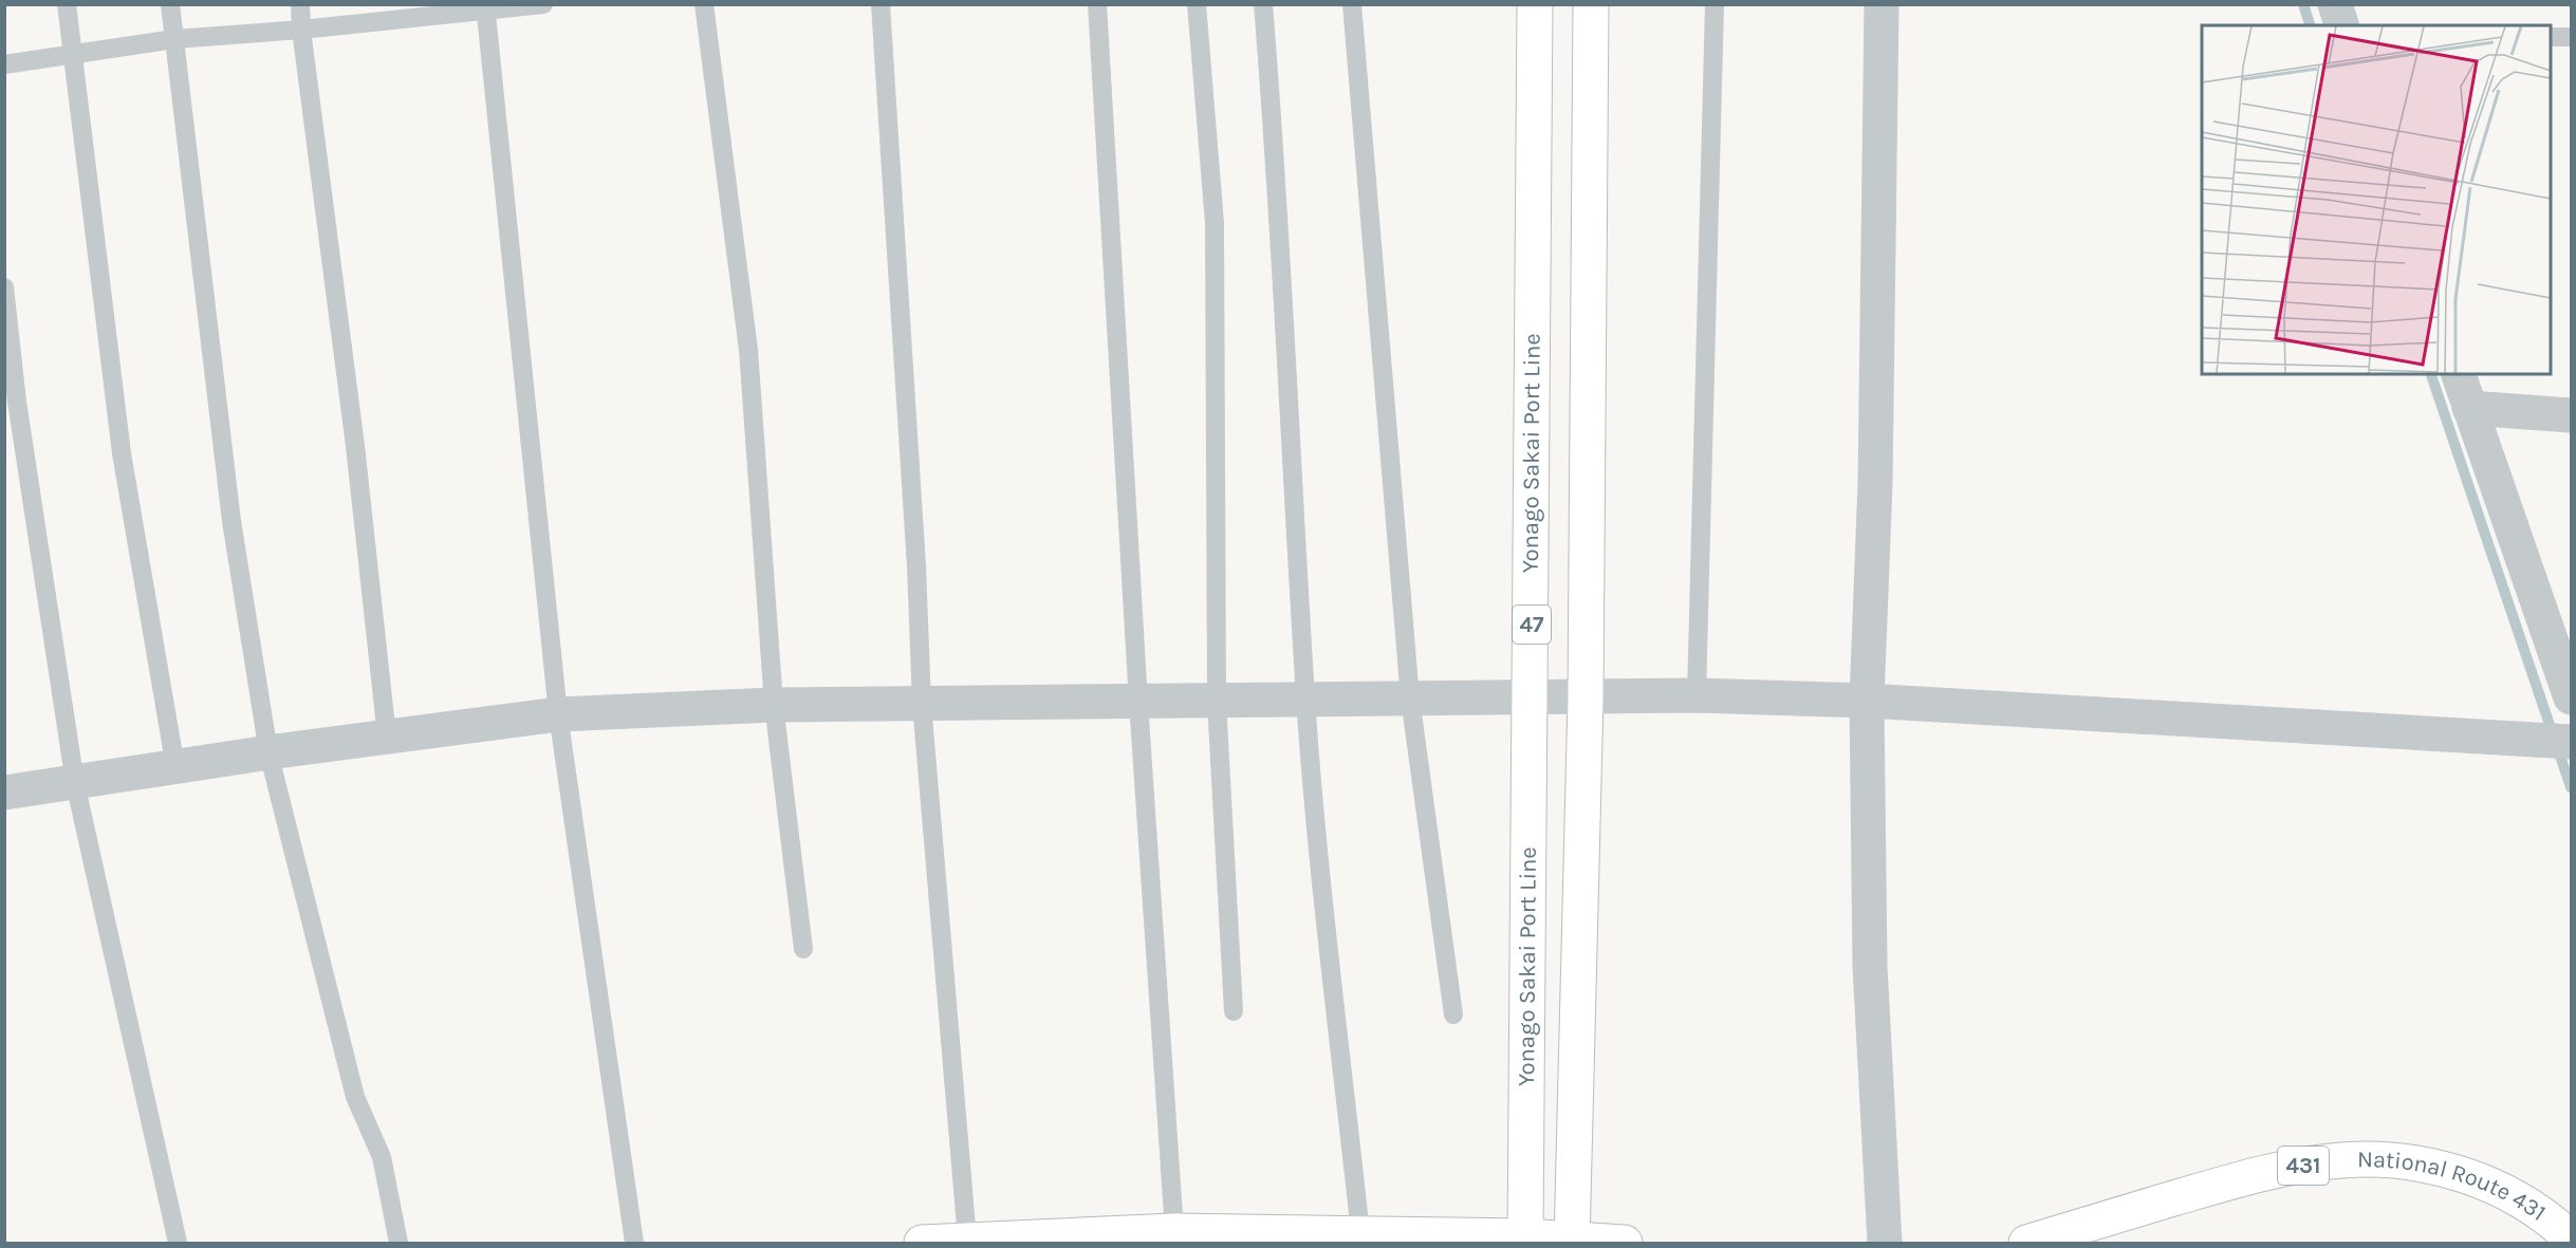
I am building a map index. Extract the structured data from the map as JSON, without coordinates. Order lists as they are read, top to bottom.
{
  "streets": {
    "main road": [
      "Yonago Sakai Port Line",
      "47",
      "431",
      "National Route 431"
    ]
  }
}
